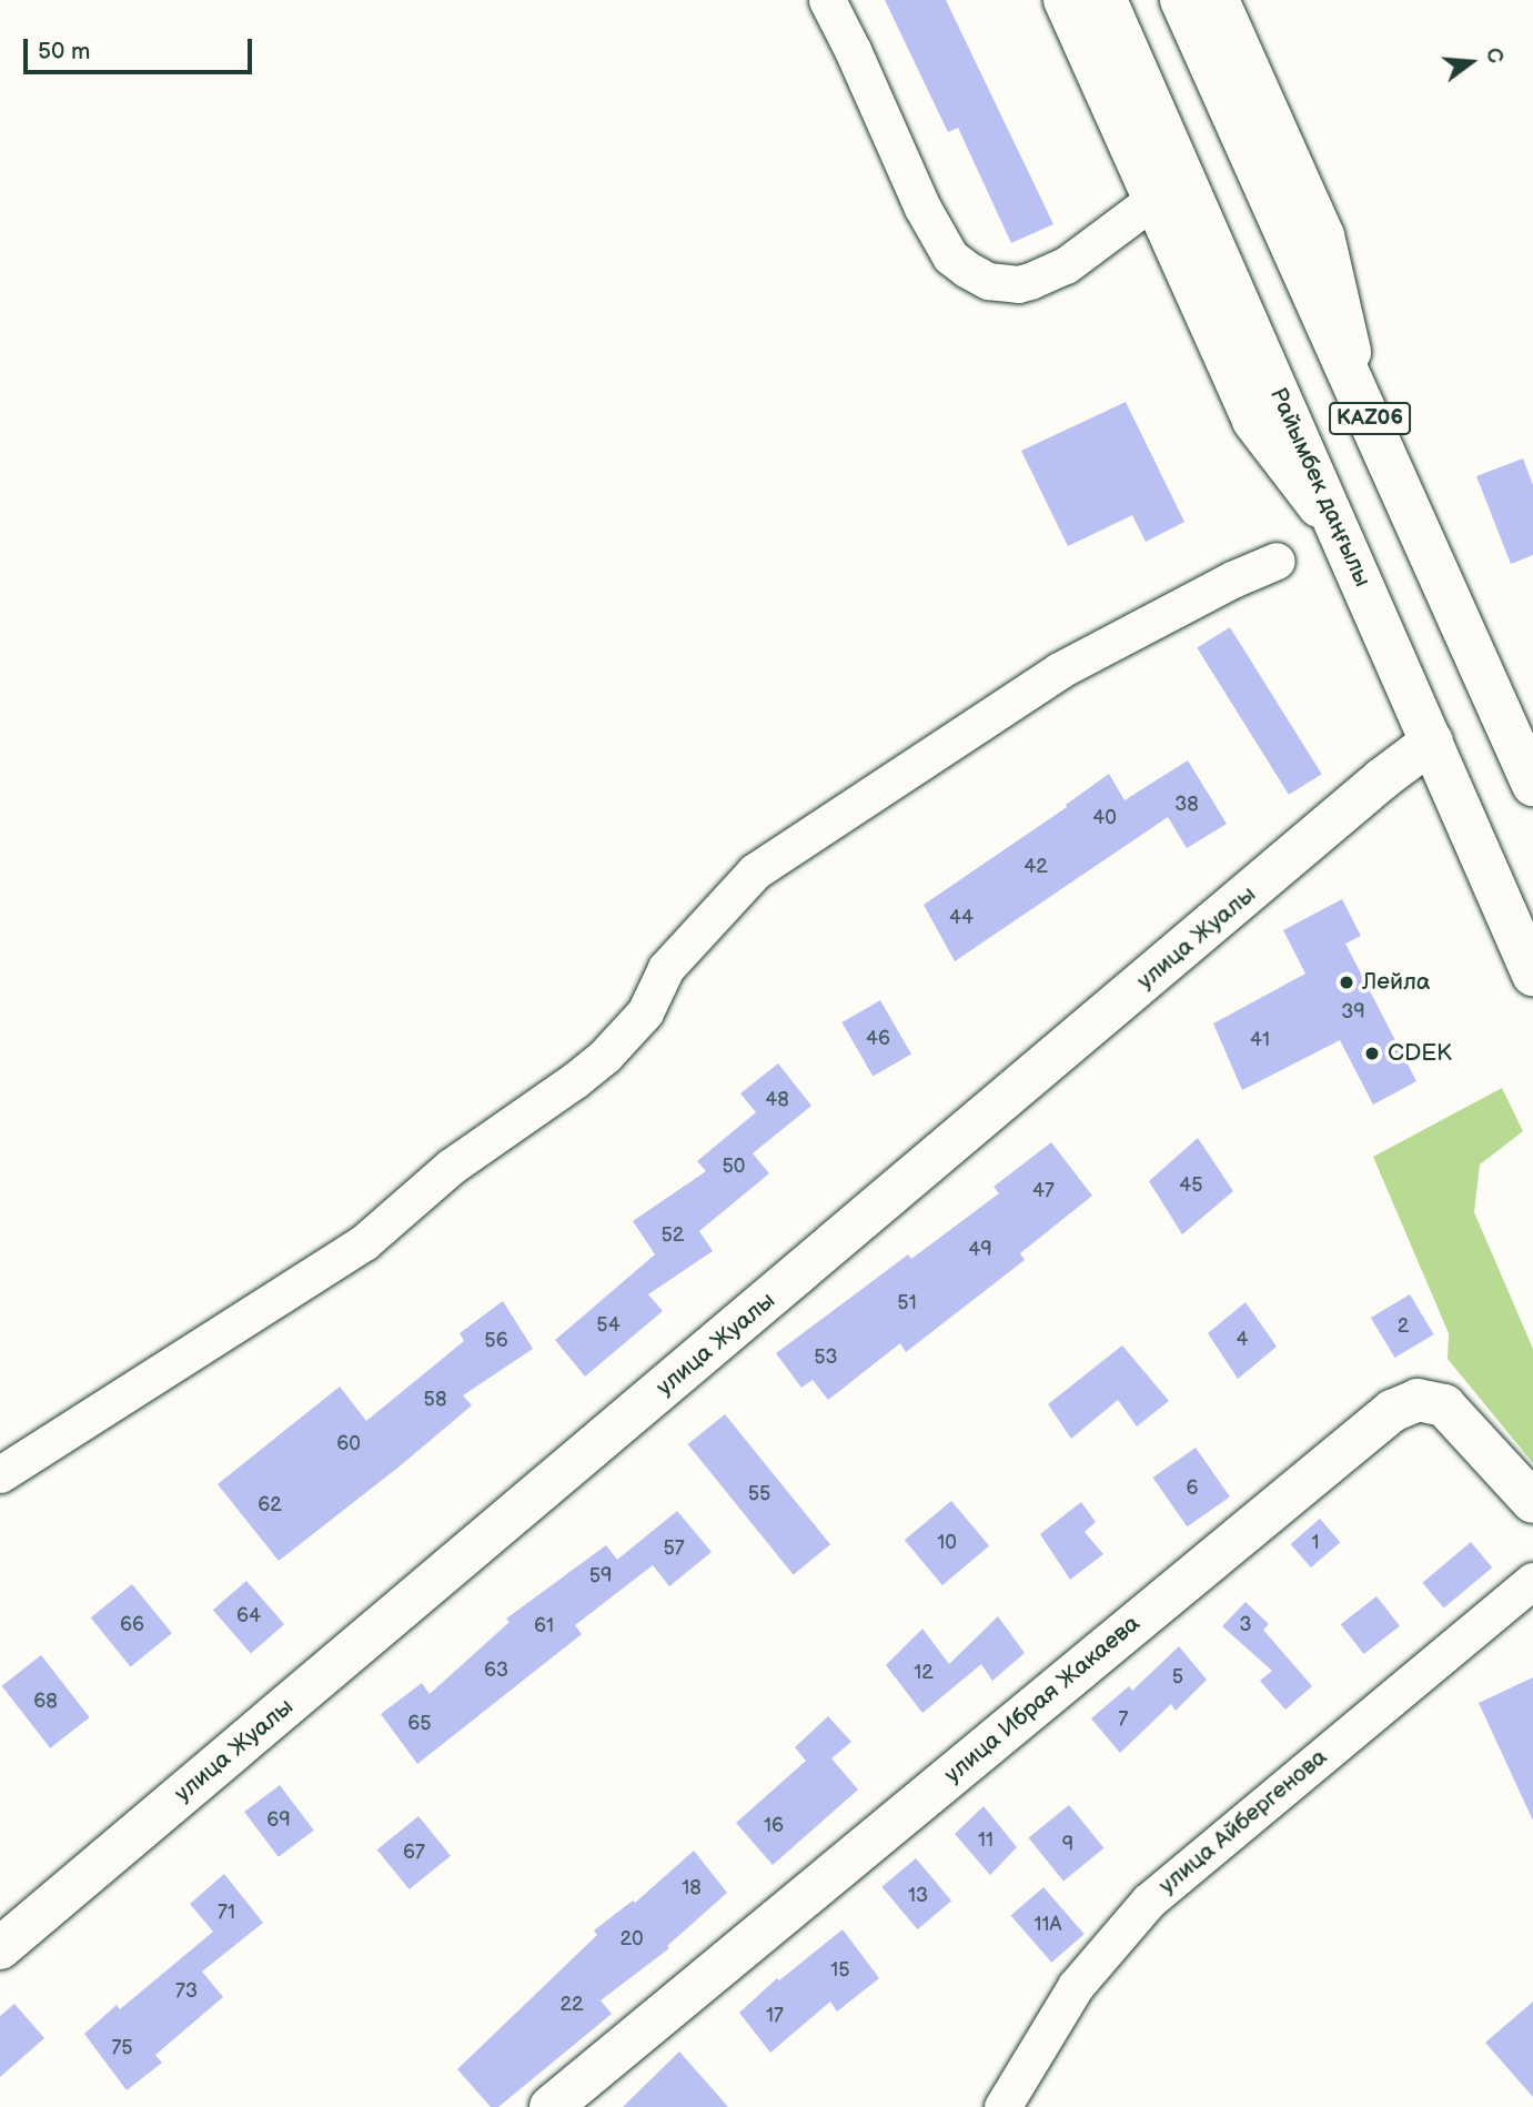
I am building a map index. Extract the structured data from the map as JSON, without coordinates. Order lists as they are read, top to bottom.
{
  "streets": {
    "main road": [
      "KАZ06",
      "Райымбек даңғылы",
      "улица Жуалы",
      "улица Ибрая Жакаева"
    ],
    "street": ["улица Айбергенова"]
  },
  "crossings": [
    ["Райымбек даңғылы", "улица Жуалы"]
  ],
  "places": ["Лейла", "CDEK"],
  "house_numbers": [
    "38",
    "40",
    "42",
    "44",
    "39",
    "46",
    "41",
    "48",
    "50",
    "45",
    "47",
    "52",
    "49",
    "51",
    "54",
    "2",
    "4",
    "56",
    "53",
    "58",
    "60",
    "6",
    "55",
    "62",
    "10",
    "1",
    "57",
    "59",
    "64",
    "66",
    "3",
    "61",
    "63",
    "12",
    "5",
    "68",
    "7",
    "65",
    "69",
    "16",
    "11",
    "9",
    "67",
    "18",
    "13",
    "71",
    "11А",
    "20",
    "15",
    "73",
    "22",
    "17",
    "75"
  ],
  "scale_bar": "50 m",
  "north": "right"
}
